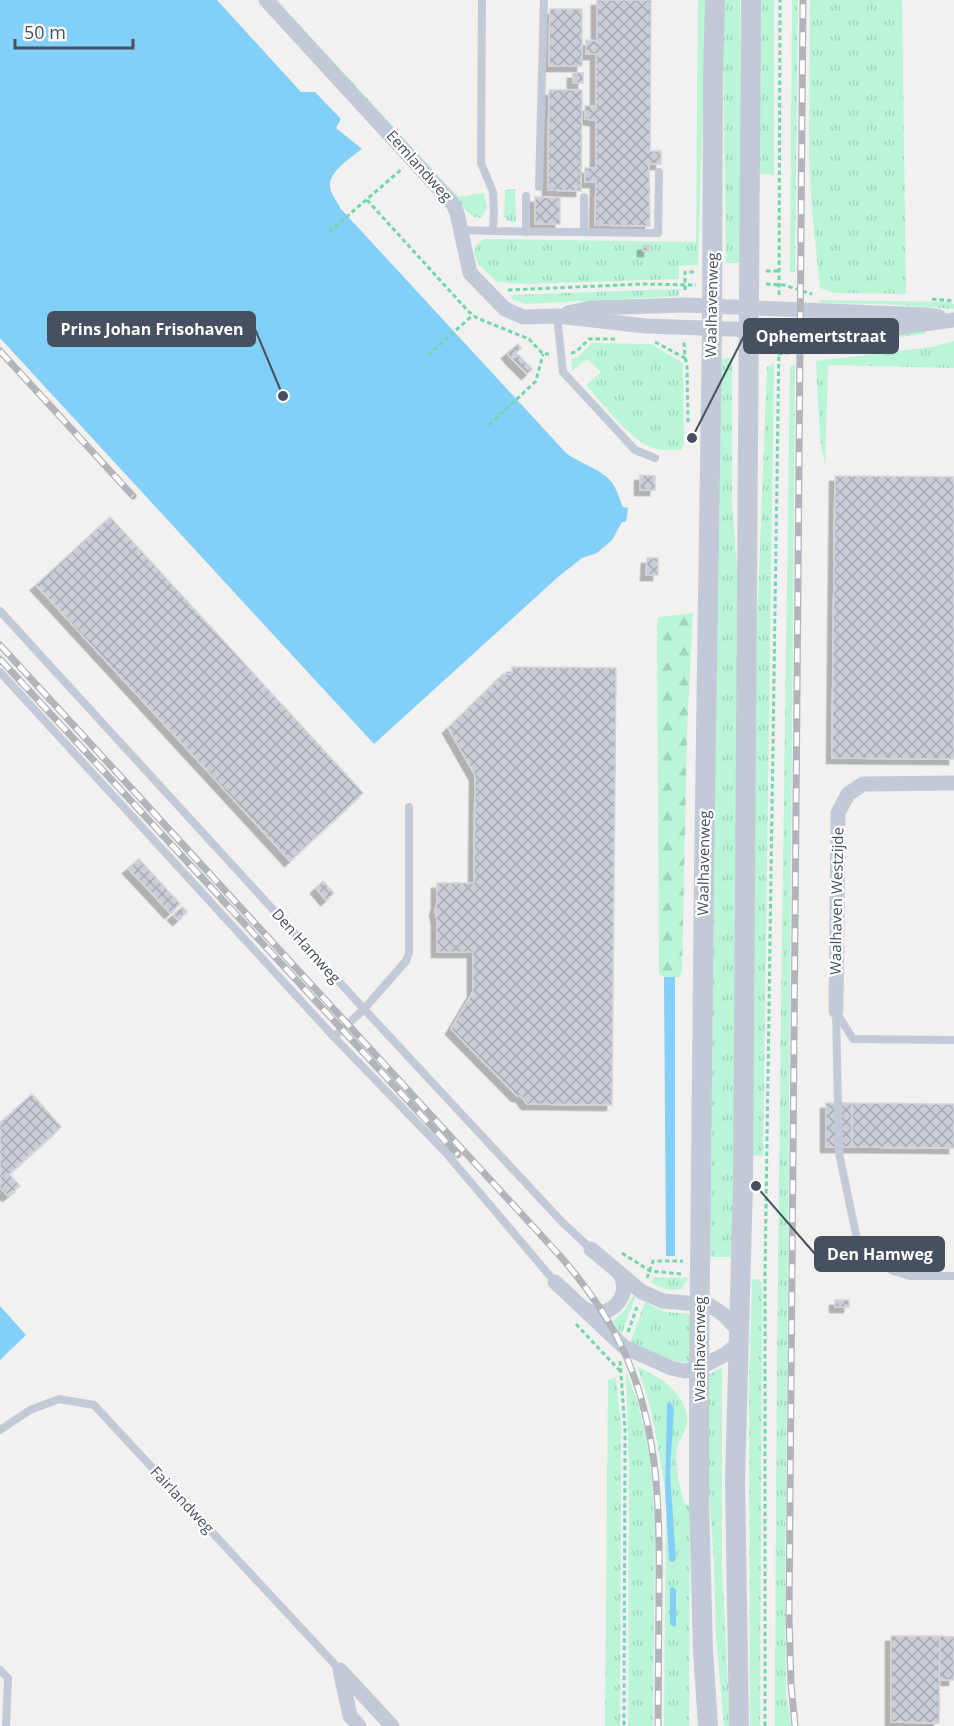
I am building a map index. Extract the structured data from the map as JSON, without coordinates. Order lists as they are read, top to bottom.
{
  "streets": {
    "street": [
      "Eemlandweg",
      "Waalhavenweg",
      "Waalhaven Westzijde",
      "Den Hamweg",
      "Fairlandweg"
    ]
  },
  "crossings": [
    ["Eemlandweg", "Waalhavenweg"],
    ["Waalhavenweg", "Den Hamweg"]
  ],
  "places": ["Prins Johan Frisohaven", "Ophemertstraat", "Den Hamweg"],
  "scale_bar": "50 m"
}
